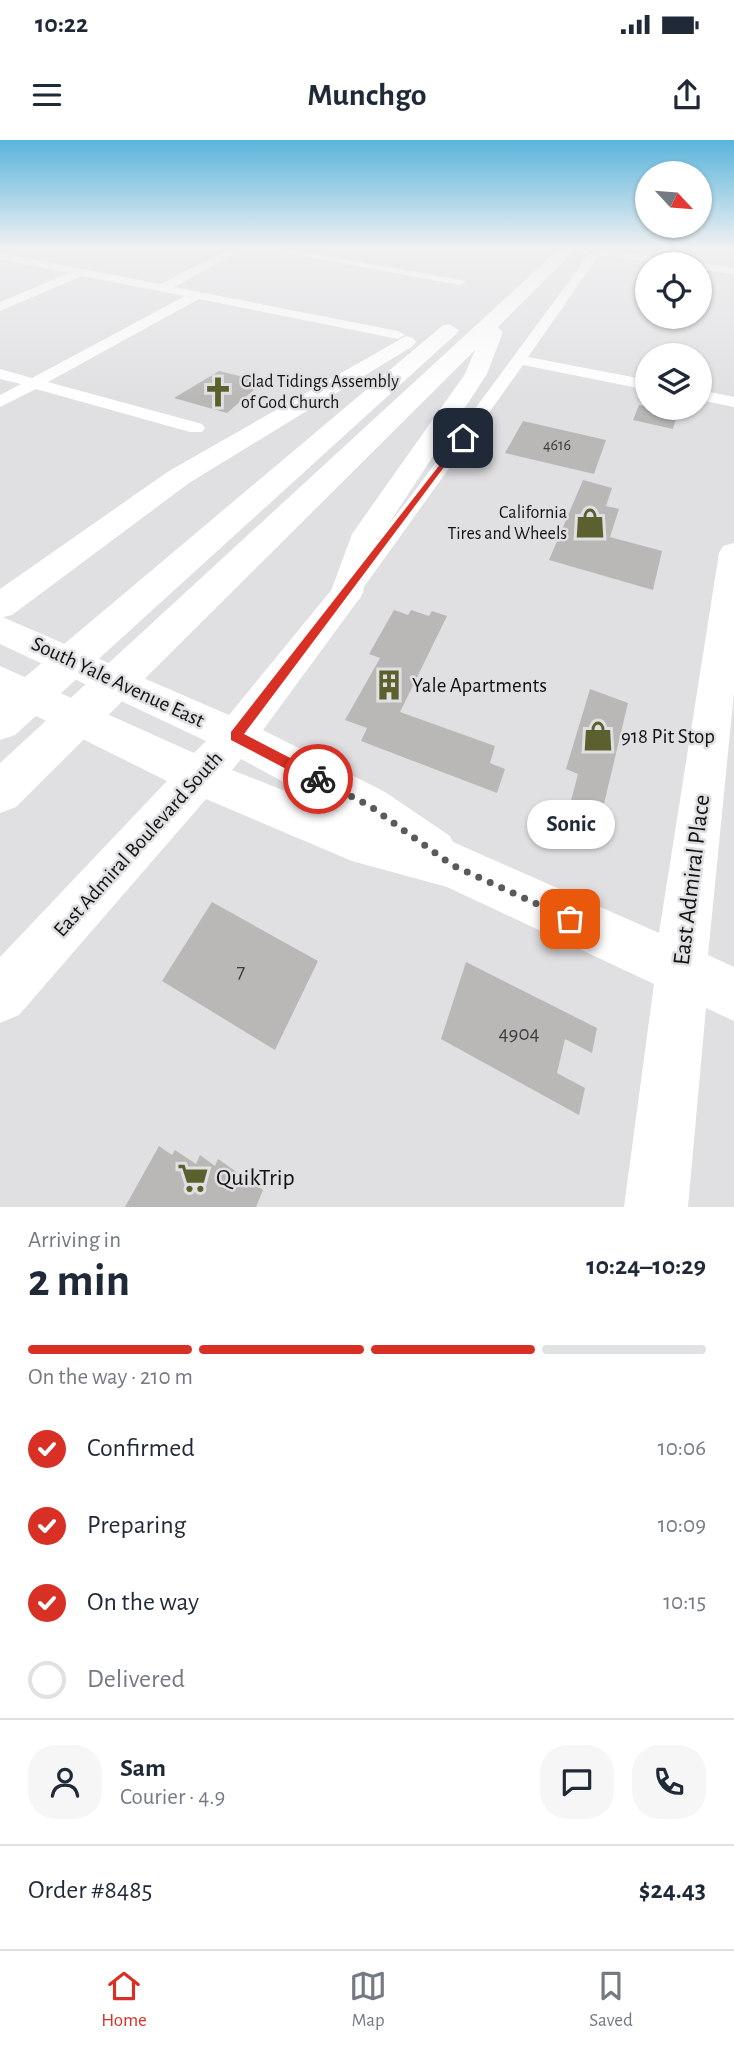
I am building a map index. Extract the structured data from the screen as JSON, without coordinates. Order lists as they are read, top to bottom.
{
  "streets": {
    "main road": ["South Yale Avenue East", "East Admiral Boulevard South", "East Admiral Place"]
  },
  "crossings": [
    ["South Yale Avenue East", "East Admiral Boulevard South"],
    ["South Yale Avenue East", "East Admiral Place"]
  ],
  "places": {
    "church": ["Glad Tidings Assembly of God Church"],
    "shop": ["California Tires and Wheels", "918 Pit Stop"],
    "building": ["Yale Apartments"],
    "other": ["Sonic"],
    "supermarket": ["QuikTrip"]
  },
  "house_numbers": ["4616", "7", "4904"],
  "north": "bottom right",
  "page": {
    "status": "10:22",
    "header": "Munchgo",
    "bubble": "Sonic",
    "heading": ["2 min", "Arriving in", "10:24–10:29"],
    "panel": [
      "Sam",
      "Courier · 4.9",
      "Order #8485",
      "$24.43"
    ],
    "bar": "On the way · 210 m",
    "list": [
      ["Confirmed", "10:06"],
      ["Preparing", "10:09"],
      ["On the way", "10:15"],
      "Delivered"
    ],
    "tabs": ["Home", "Map", "Saved"]
  }
}
